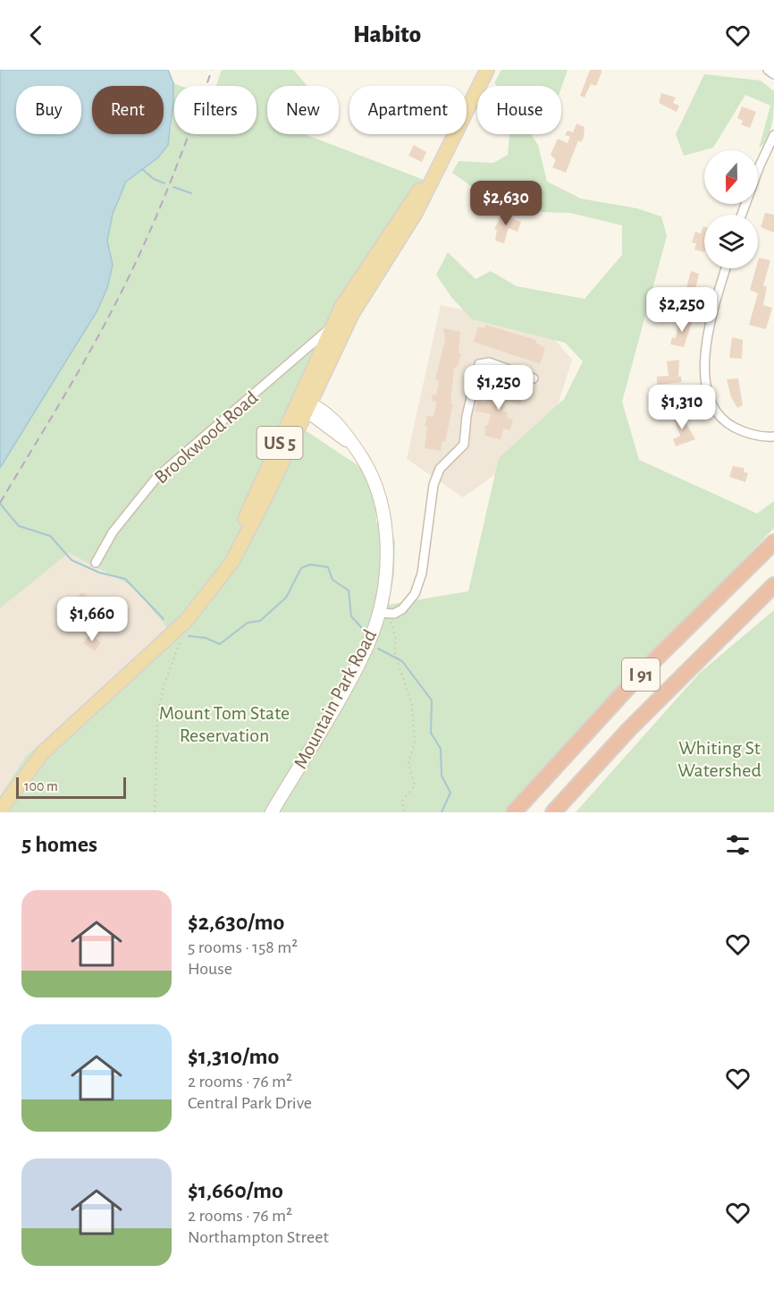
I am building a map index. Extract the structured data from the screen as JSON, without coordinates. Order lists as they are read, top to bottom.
{
  "streets": {
    "highway": ["I 91"],
    "main road": ["US 5"],
    "street": ["Brookwood Road", "Mountain Park Road"]
  },
  "crossings": [
    ["Brookwood Road", "US 5"],
    ["US 5", "Mountain Park Road"]
  ],
  "parks": ["Mount Tom State Reservation", "Whiting St Watershed"],
  "scale_bar": "100 m",
  "north": "bottom",
  "page": {
    "header": "Habito",
    "chip": [
      "Buy",
      "Rent",
      "Filters",
      "New",
      "Apartment",
      "House"
    ],
    "price": [
      "$2,630",
      "$2,250",
      "$1,250",
      "$1,310",
      "$1,660"
    ],
    "scale": "100 m",
    "heading": "5 homes",
    "list": [
      {
        "name": "$2,630/mo",
        "note": "5 rooms · 158 m² · House"
      },
      {
        "name": "$1,310/mo",
        "note": "2 rooms · 76 m² · Central Park Drive"
      },
      {
        "name": "$1,660/mo",
        "note": "2 rooms · 76 m² · Northampton Street"
      }
    ]
  }
}
